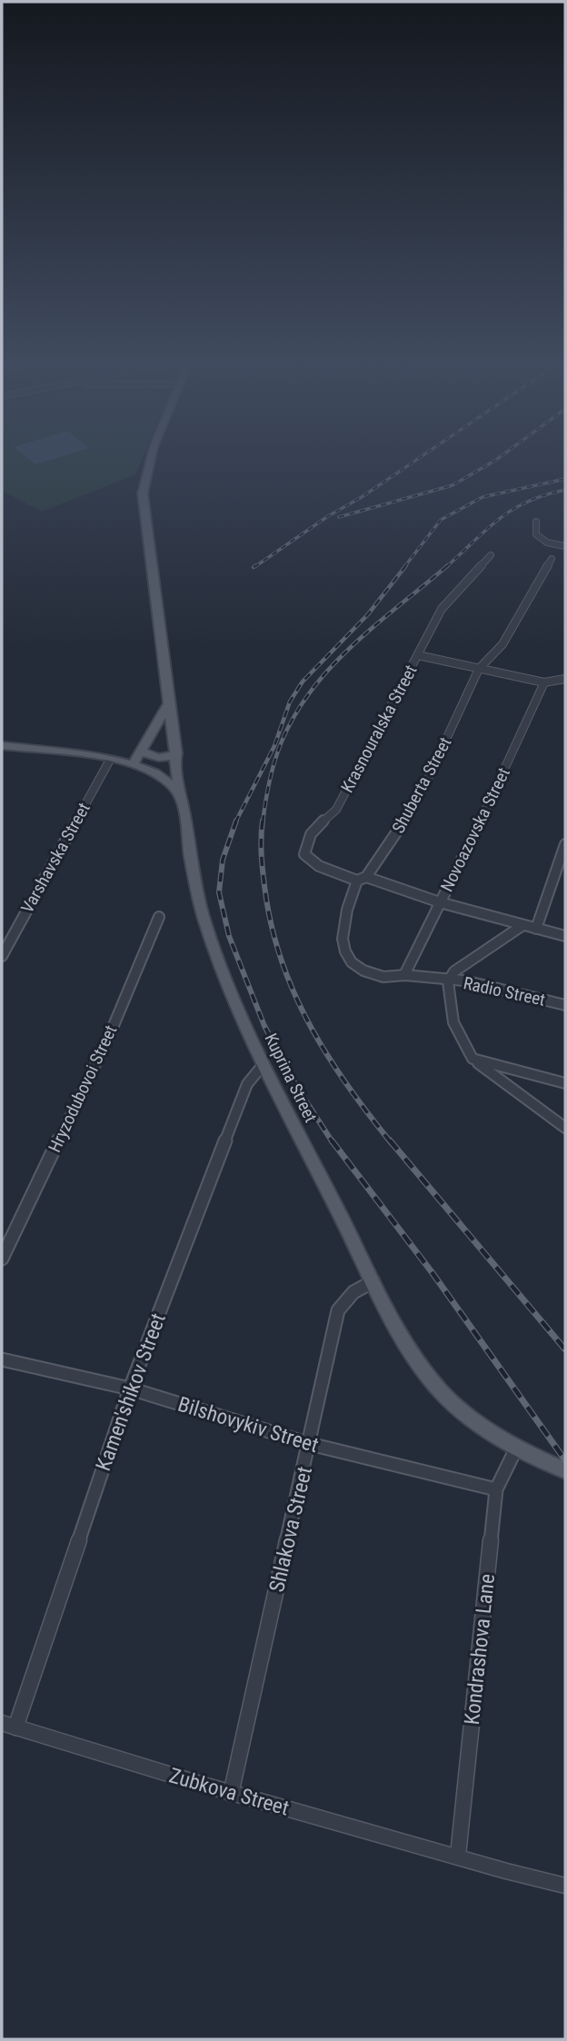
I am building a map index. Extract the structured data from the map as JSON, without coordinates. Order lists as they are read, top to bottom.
{
  "streets": {
    "main road": ["Kuprina Street"],
    "street": [
      "Krasnouralska Street",
      "Shuberta Street",
      "Novoazovska Street",
      "Varshavska Street",
      "Radio Street",
      "Hryzodubovoi Street",
      "Kamen'shikov Street",
      "Bilshovykiv Street",
      "Shlakova Street",
      "Kondrashova Lane",
      "Zubkova Street"
    ]
  },
  "crossings": [
    ["Krasnouralska Street", "Shuberta Street"],
    ["Shuberta Street", "Novoazovska Street"],
    ["Shuberta Street", "Radio Street"],
    ["Novoazovska Street", "Radio Street"],
    ["Varshavska Street", "Kuprina Street"],
    ["Kuprina Street", "Kamen'shikov Street"],
    ["Kuprina Street", "Shlakova Street"],
    ["Kuprina Street", "Kondrashova Lane"],
    ["Kamen'shikov Street", "Bilshovykiv Street"],
    ["Kamen'shikov Street", "Zubkova Street"],
    ["Bilshovykiv Street", "Shlakova Street"],
    ["Bilshovykiv Street", "Kondrashova Lane"],
    ["Shlakova Street", "Zubkova Street"],
    ["Kondrashova Lane", "Zubkova Street"]
  ]
}
